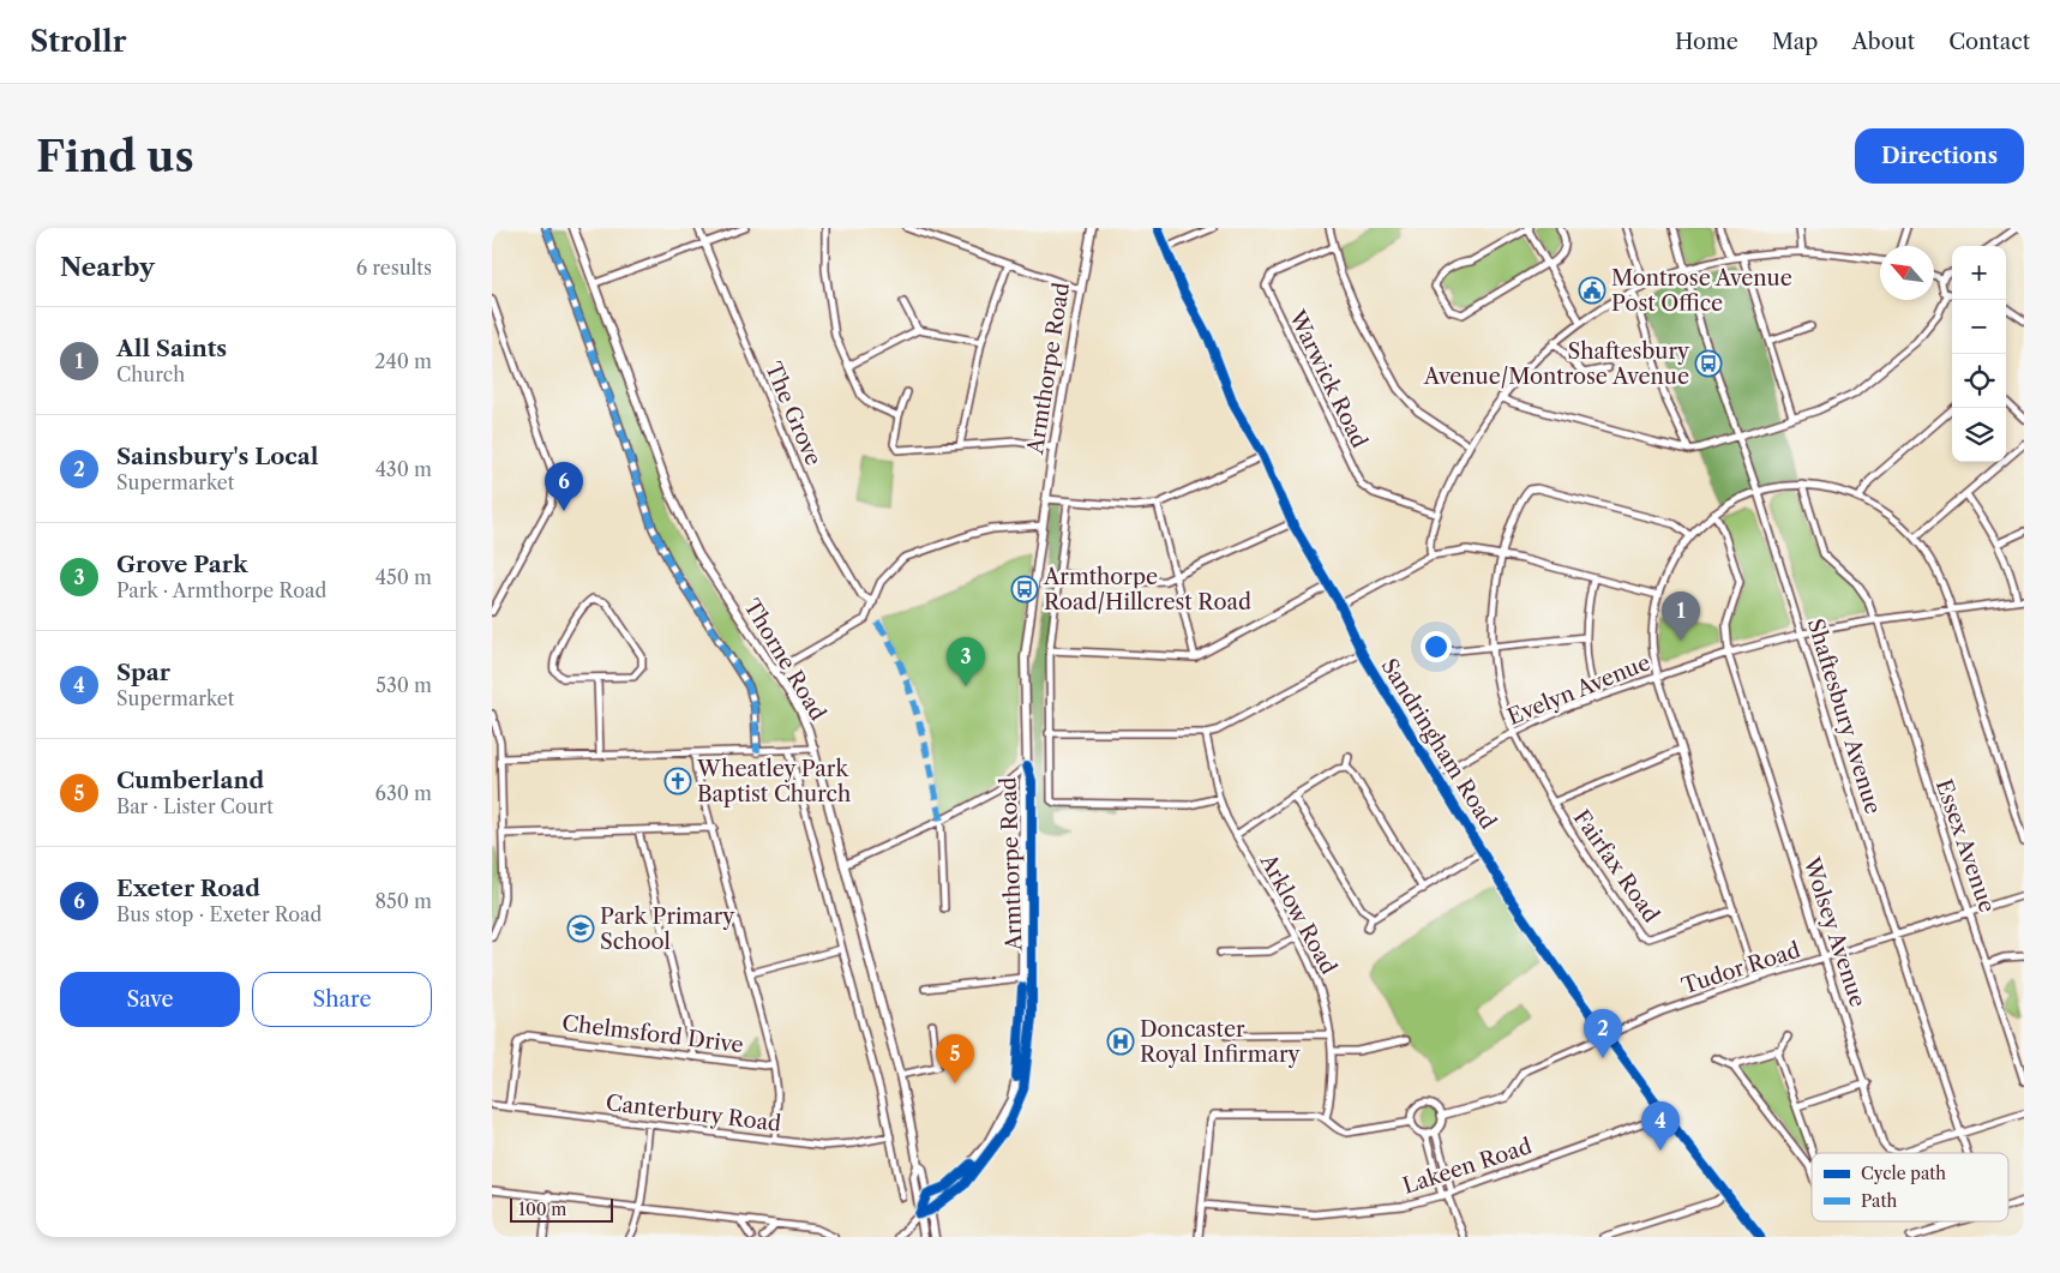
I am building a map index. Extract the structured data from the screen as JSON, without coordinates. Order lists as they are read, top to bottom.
{
  "streets": {
    "street": [
      "Armthorpe Road",
      "Warwick Road",
      "The Grove",
      "Thorne Road",
      "Evelyn Avenue",
      "Shaftesbury Avenue",
      "Sandringham Road",
      "Essex Avenue",
      "Fairfax Road",
      "Arklow Road",
      "Wolsey Avenue",
      "Tudor Road",
      "Chelmsford Drive",
      "Canterbury Road",
      "Lakeen Road"
    ]
  },
  "crossings": [
    ["Armthorpe Road", "Thorne Road"],
    ["Armthorpe Road", "Arklow Road"],
    ["Evelyn Avenue", "Shaftesbury Avenue"],
    ["Evelyn Avenue", "Sandringham Road"],
    ["Evelyn Avenue", "Essex Avenue"],
    ["Evelyn Avenue", "Fairfax Road"],
    ["Evelyn Avenue", "Wolsey Avenue"],
    ["Shaftesbury Avenue", "Wolsey Avenue"],
    ["Shaftesbury Avenue", "Tudor Road"],
    ["Sandringham Road", "Tudor Road"],
    ["Sandringham Road", "Lakeen Road"],
    ["Essex Avenue", "Tudor Road"],
    ["Wolsey Avenue", "Tudor Road"],
    ["Chelmsford Drive", "Canterbury Road"]
  ],
  "places": {
    "public building": ["Montrose Avenue Post Office"],
    "bus stop": ["Shaftesbury Avenue/Montrose Avenue", "Armthorpe Road/Hillcrest Road"],
    "church": ["Wheatley Park Baptist Church"],
    "school or university": ["Park Primary School"],
    "hospital": ["Doncaster Royal Infirmary"]
  },
  "legend": ["Cycle path", "Path"],
  "scale_bar": "100 m",
  "north": "top left",
  "page": {
    "header": "Strollr",
    "nav": [
      "Home",
      "Map",
      "About",
      "Contact"
    ],
    "buttons": [
      "Directions",
      ["Save", "Share"]
    ],
    "title": "Find us",
    "heading": ["Nearby", "6 results"],
    "map_buttons": ["+", "−"],
    "list": [
      {
        "mark": "1",
        "name": "All Saints",
        "note": "Church",
        "value": "240 m"
      },
      {
        "mark": "2",
        "name": "Sainsbury's Local",
        "note": "Supermarket",
        "value": "430 m"
      },
      {
        "mark": "3",
        "name": "Grove Park",
        "note": "Park · Armthorpe Road",
        "value": "450 m"
      },
      {
        "mark": "4",
        "name": "Spar",
        "note": "Supermarket",
        "value": "530 m"
      },
      {
        "mark": "5",
        "name": "Cumberland",
        "note": "Bar · Lister Court",
        "value": "630 m"
      },
      {
        "mark": "6",
        "name": "Exeter Road",
        "note": "Bus stop · Exeter Road",
        "value": "850 m"
      }
    ],
    "pins": [
      "6",
      "1",
      "3",
      "2",
      "5",
      "4"
    ],
    "scale": "100 m"
  }
}
